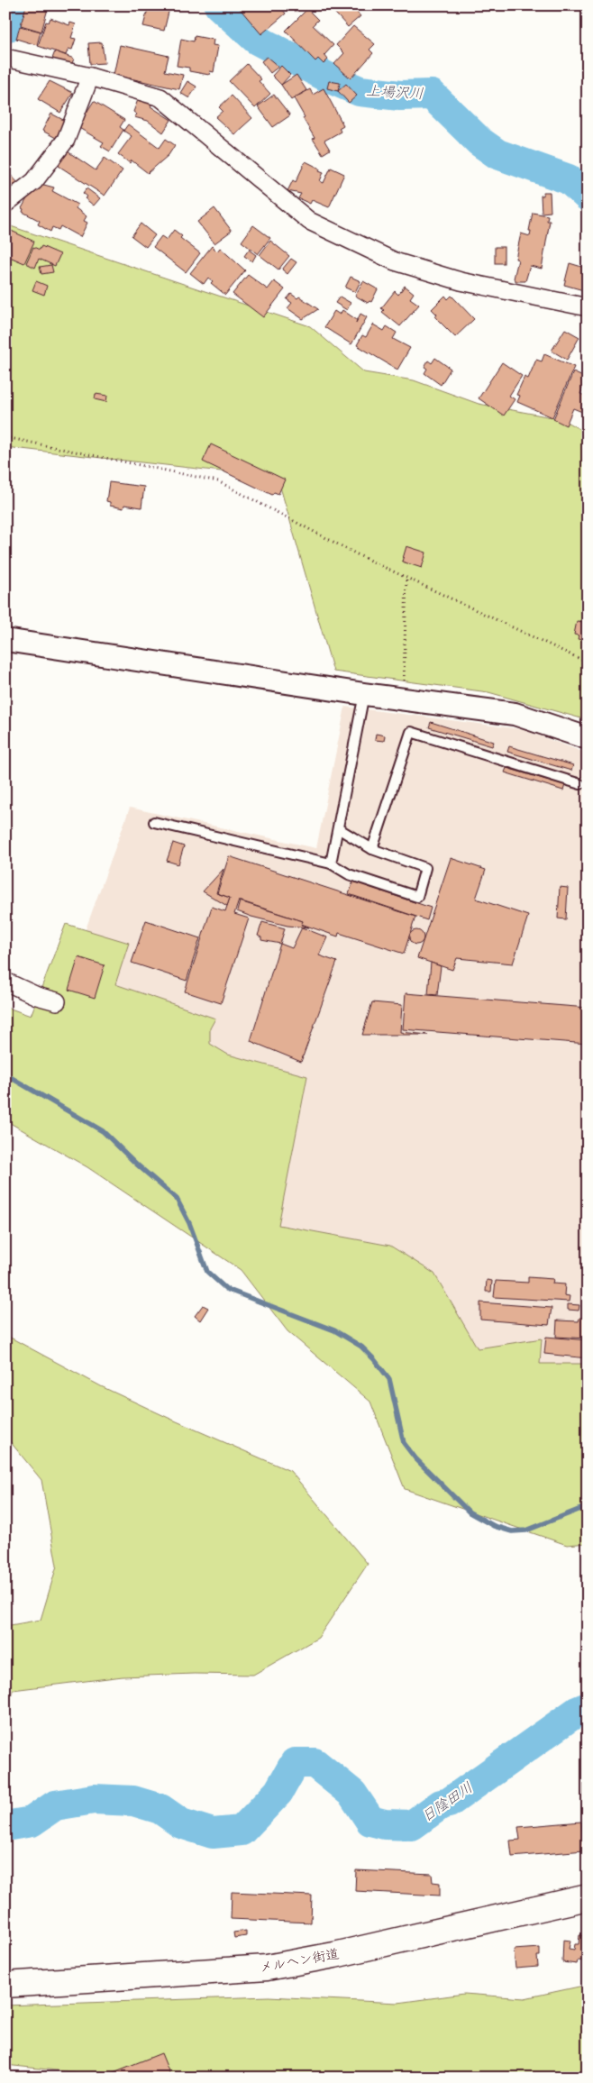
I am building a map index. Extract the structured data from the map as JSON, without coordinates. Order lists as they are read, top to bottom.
{
  "streets": {
    "highway": ["メルヘン街道"]
  },
  "water": ["上場沢川", "日陰田川"]
}
